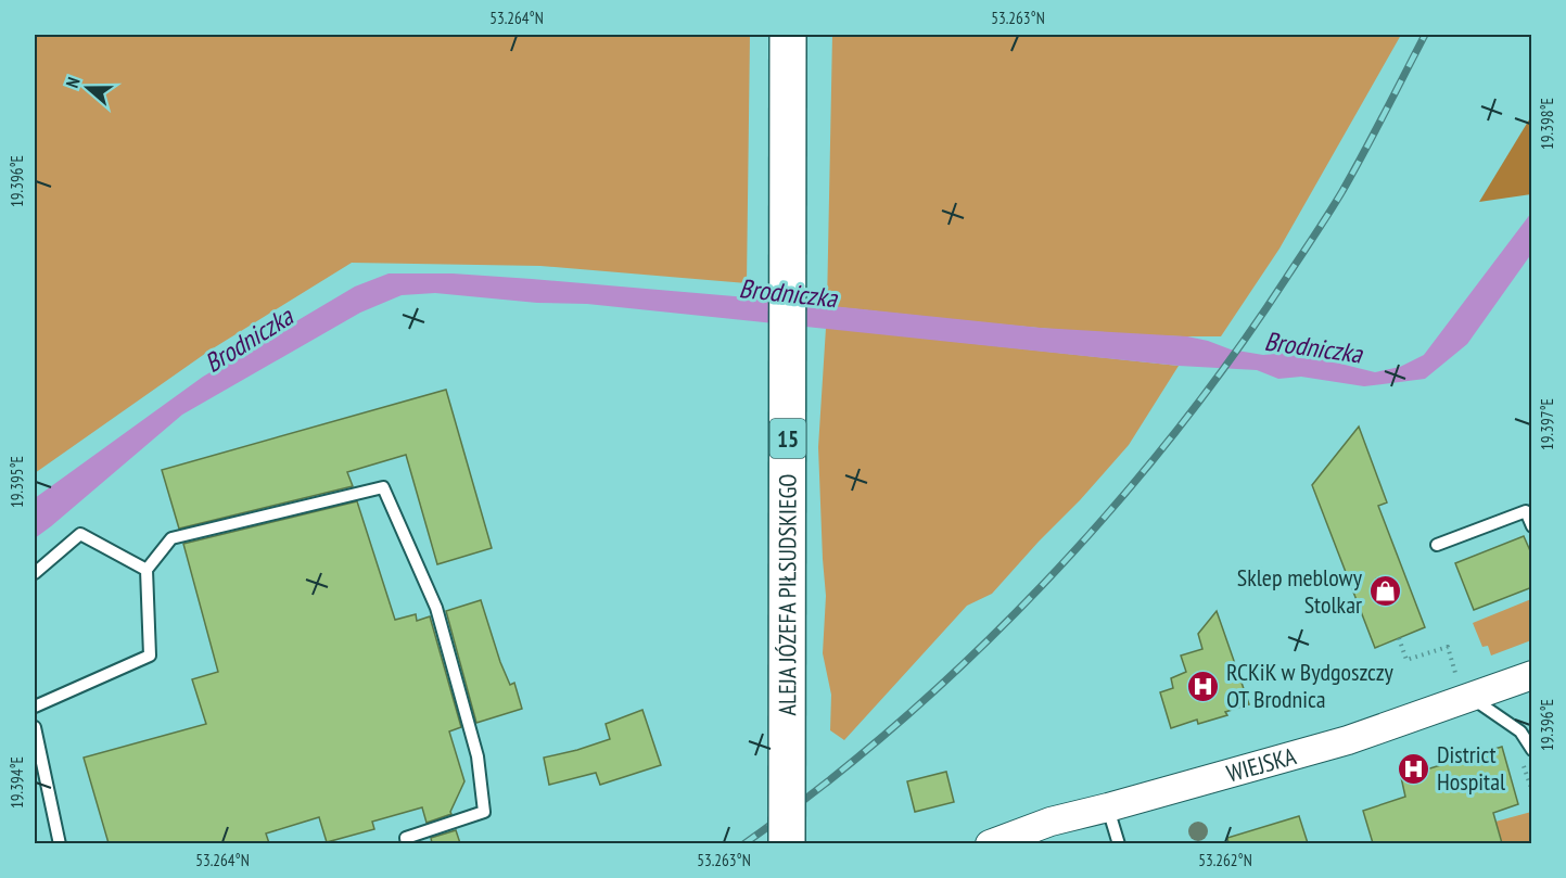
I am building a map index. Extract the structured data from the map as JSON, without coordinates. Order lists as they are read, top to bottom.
{
  "streets": {
    "main road": ["15", "ALEJA JÓZEFA PIŁSUDSKIEGO"],
    "street": ["WIEJSKA"]
  },
  "water": ["Brodniczka"],
  "places": {
    "shop": ["Sklep meblowy Stolkar"],
    "hospital": ["RCKiK w Bydgoszczy OT Brodnica", "District Hospital"]
  },
  "north": "left",
  "coordinates": [
    "53.264°N",
    "53.263°N",
    "19.398°E",
    "19.396°E",
    "19.397°E",
    "19.395°E",
    "19.394°E",
    "53.262°N"
  ]
}
